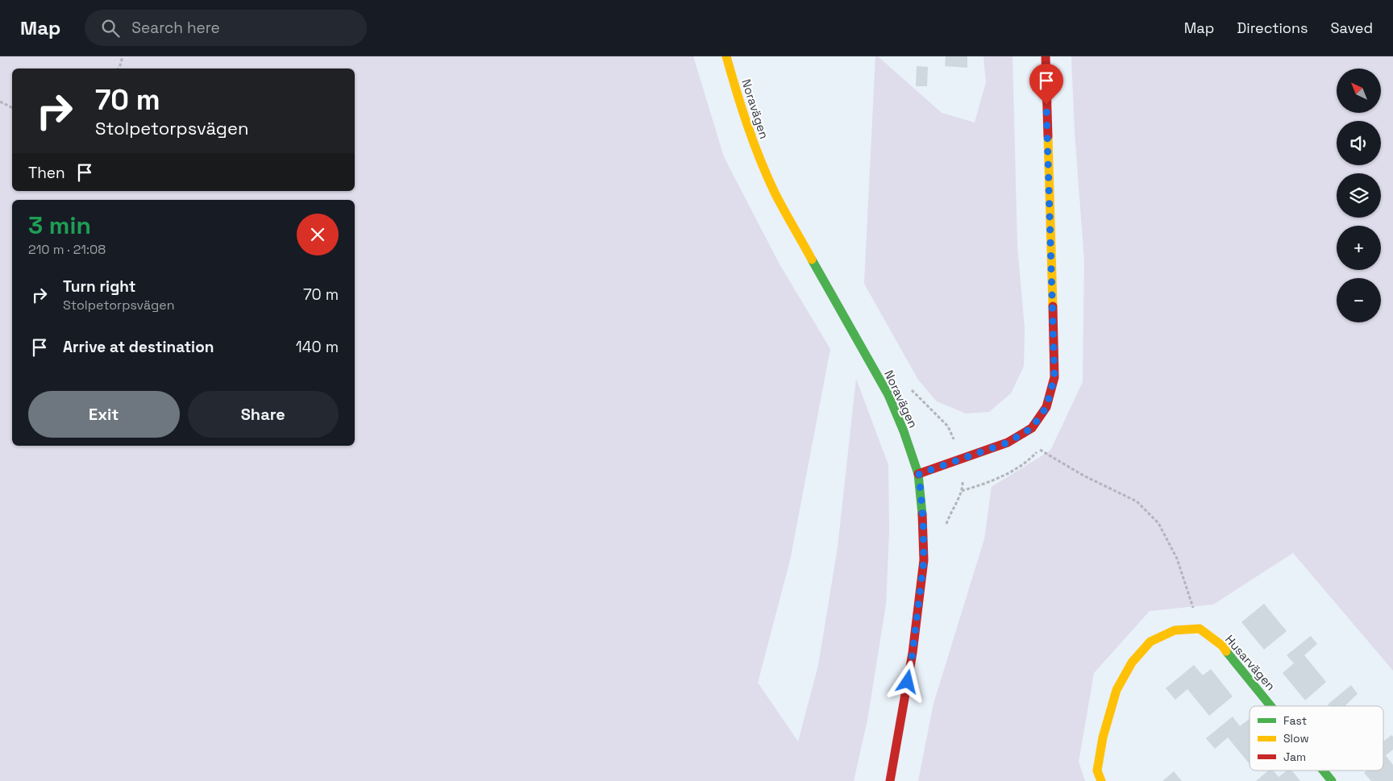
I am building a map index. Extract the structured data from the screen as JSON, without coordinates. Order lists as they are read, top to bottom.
{
  "streets": {
    "street": ["Noravägen", "Husarvägen"]
  },
  "legend": ["Fast", "Slow", "Jam"],
  "north": "top left",
  "page": {
    "header": "Map",
    "search": "Search here",
    "nav": ["Map", "Directions", "Saved"],
    "map_buttons": ["+", "−"],
    "turn": ["70 m", "Stolpetorpsvägen"],
    "then": "Then",
    "heading": ["3 min", "210 m · 21:08"],
    "list": [
      {
        "name": "Turn right",
        "note": "Stolpetorpsvägen",
        "value": "70 m"
      },
      {
        "name": "Arrive at destination",
        "value": "140 m"
      }
    ],
    "buttons": ["Exit", "Share"]
  }
}
